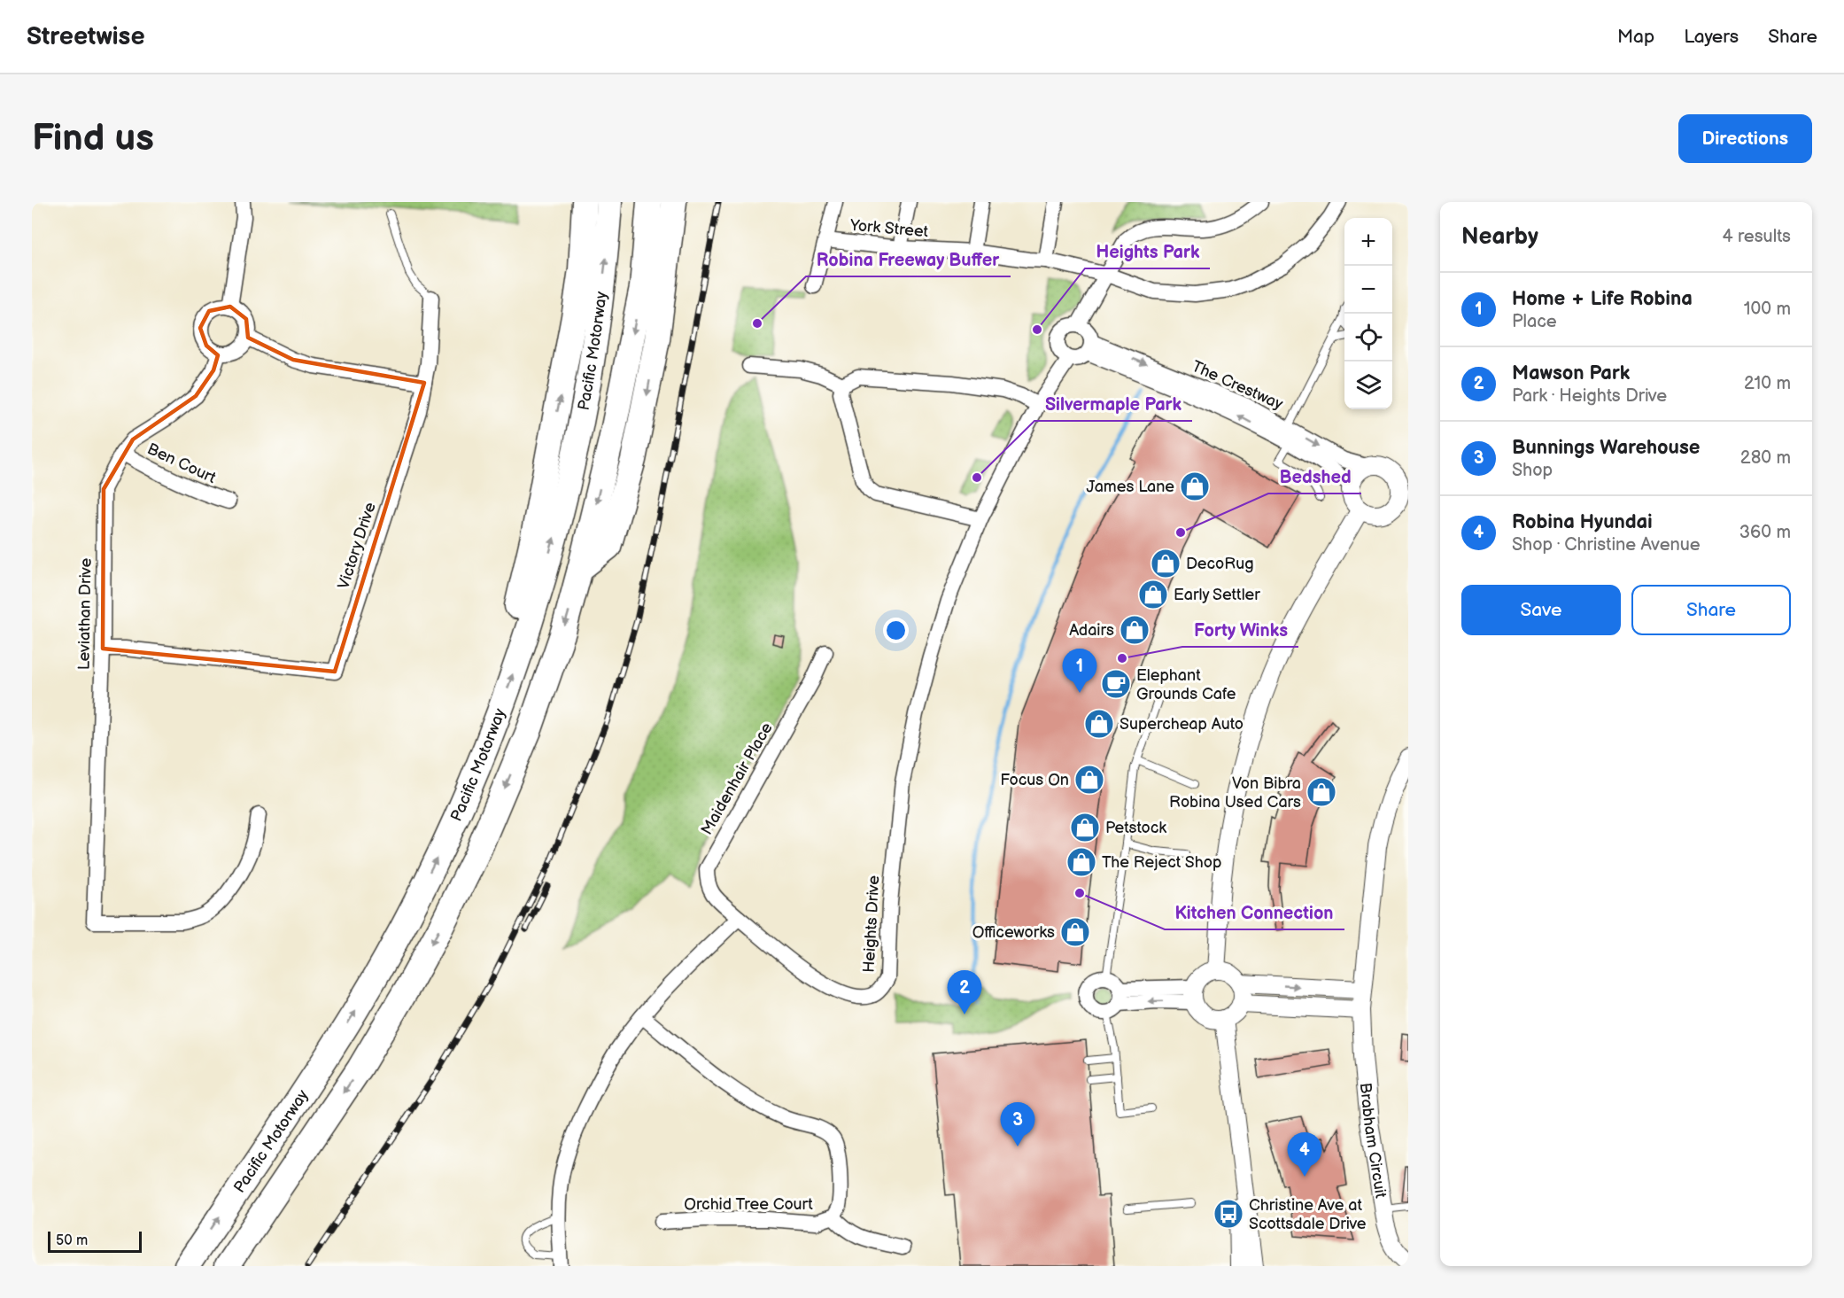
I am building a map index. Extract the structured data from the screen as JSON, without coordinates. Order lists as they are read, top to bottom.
{
  "streets": {
    "highway": ["Pacific Motorway"],
    "street": [
      "York Street",
      "The Crestway",
      "Ben Court",
      "Victory Drive",
      "Leviathan Drive",
      "Maidenhair Place",
      "Heights Drive",
      "Brabham Circuit",
      "Orchid Tree Court"
    ]
  },
  "crossings": [
    ["The Crestway", "Heights Drive"],
    ["Ben Court", "Leviathan Drive"],
    ["Victory Drive", "Leviathan Drive"],
    ["Maidenhair Place", "Heights Drive"]
  ],
  "places": {
    "other": [
      "Robina Freeway Buffer",
      "Heights Park",
      "Silvermaple Park",
      "Bedshed",
      "Forty Winks",
      "Kitchen Connection"
    ],
    "shop": [
      "James Lane",
      "DecoRug",
      "Early Settler",
      "Adairs",
      "Supercheap Auto",
      "Focus On",
      "Von Bibra Robina Used Cars",
      "Petstock",
      "The Reject Shop",
      "Officeworks"
    ],
    "cafe": ["Elephant Grounds Cafe"],
    "bus stop": ["Christine Ave at Scottsdale Drive"]
  },
  "scale_bar": "50 m",
  "page": {
    "header": "Streetwise",
    "nav": ["Map", "Layers", "Share"],
    "buttons": [
      "Directions",
      ["Save", "Share"]
    ],
    "title": "Find us",
    "heading": ["Nearby", "4 results"],
    "map_buttons": ["+", "−"],
    "list": [
      {
        "mark": "1",
        "name": "Home + Life Robina",
        "note": "Place",
        "value": "100 m"
      },
      {
        "mark": "2",
        "name": "Mawson Park",
        "note": "Park · Heights Drive",
        "value": "210 m"
      },
      {
        "mark": "3",
        "name": "Bunnings Warehouse",
        "note": "Shop",
        "value": "280 m"
      },
      {
        "mark": "4",
        "name": "Robina Hyundai",
        "note": "Shop · Christine Avenue",
        "value": "360 m"
      }
    ],
    "pins": [
      "1",
      "2",
      "3",
      "4"
    ],
    "scale": "50 m"
  }
}
